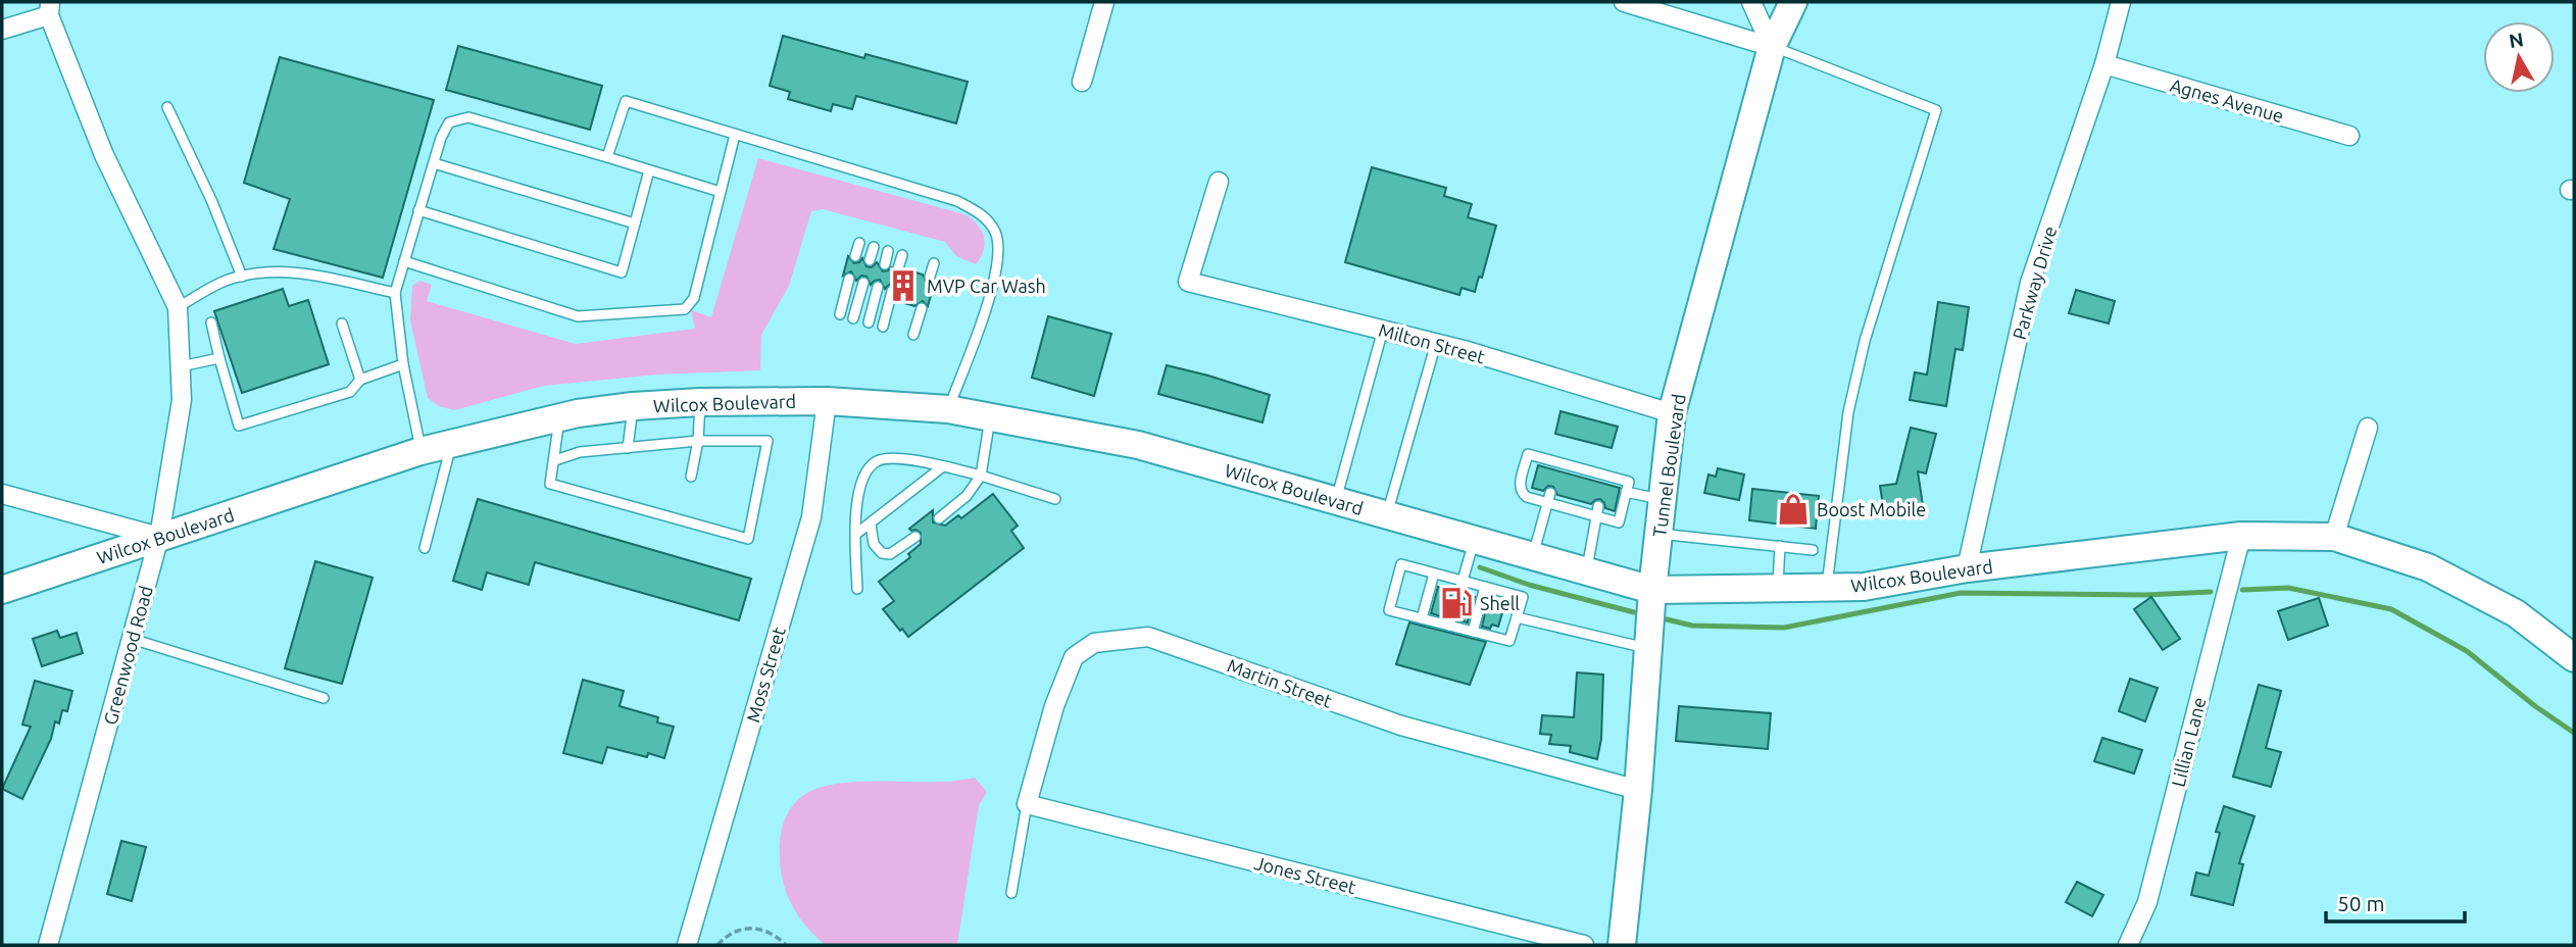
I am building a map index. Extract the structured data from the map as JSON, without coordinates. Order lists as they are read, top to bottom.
{
  "streets": {
    "main road": ["Wilcox Boulevard", "Tunnel Boulevard"],
    "street": [
      "Agnes Avenue",
      "Parkway Drive",
      "Milton Street",
      "Greenwood Road",
      "Moss Street",
      "Martin Street",
      "Lillian Lane",
      "Jones Street"
    ]
  },
  "crossings": [
    ["Agnes Avenue", "Parkway Drive"],
    ["Parkway Drive", "Wilcox Boulevard"],
    ["Milton Street", "Tunnel Boulevard"],
    ["Wilcox Boulevard", "Tunnel Boulevard"],
    ["Wilcox Boulevard", "Greenwood Road"],
    ["Wilcox Boulevard", "Moss Street"],
    ["Wilcox Boulevard", "Lillian Lane"],
    ["Tunnel Boulevard", "Martin Street"],
    ["Martin Street", "Jones Street"]
  ],
  "places": {
    "building": ["MVP Car Wash"],
    "shop": ["Boost Mobile"],
    "fuel station": ["Shell"]
  },
  "scale_bar": "50 m",
  "north": "top"
}
